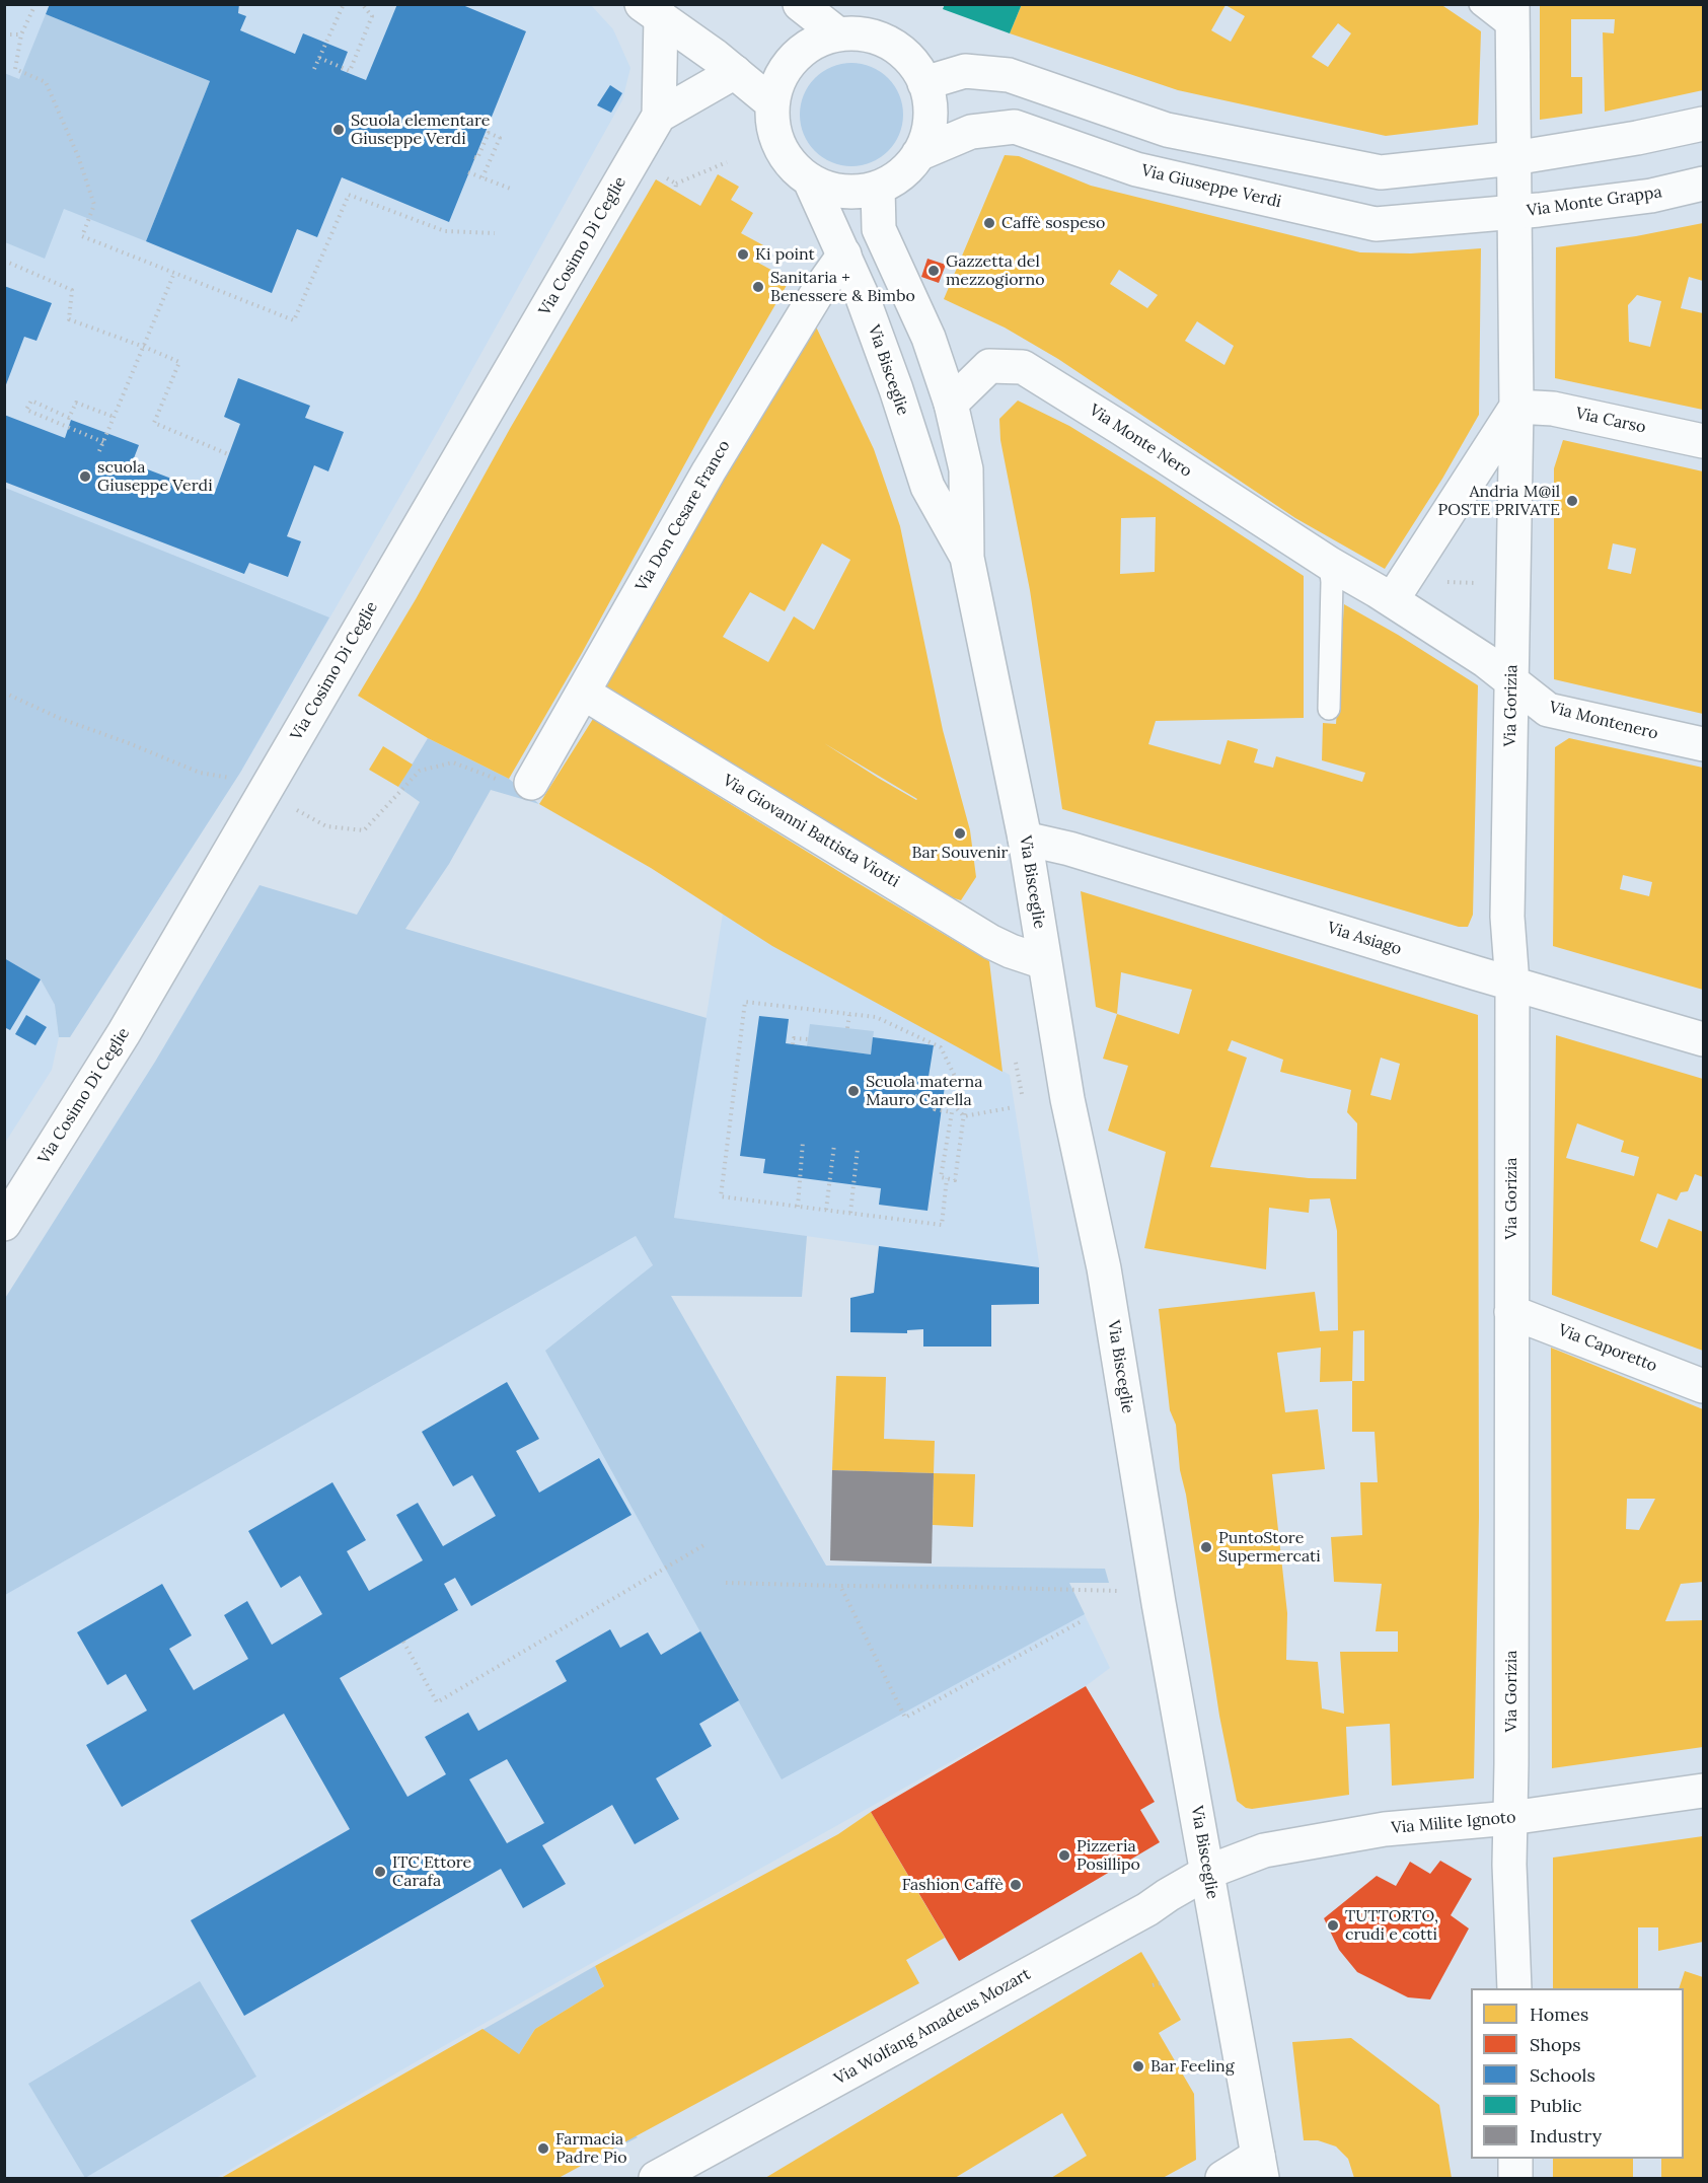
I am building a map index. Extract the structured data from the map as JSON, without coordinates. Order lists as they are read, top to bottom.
{
  "streets": {
    "street": [
      "Via Giuseppe Verdi",
      "Via Monte Grappa",
      "Via Cosimo Di Ceglie",
      "Via Bisceglie",
      "Via Carso",
      "Via Monte Nero",
      "Via Don Cesare Franco",
      "Via Gorizia",
      "Via Montenero",
      "Via Giovanni Battista Viotti",
      "Via Asiago",
      "Via Caporetto",
      "Via Milite Ignoto",
      "Via Wolfang Amadeus Mozart"
    ]
  },
  "crossings": [
    ["Via Giuseppe Verdi", "Via Monte Grappa"],
    ["Via Giuseppe Verdi", "Via Bisceglie"],
    ["Via Giuseppe Verdi", "Via Gorizia"],
    ["Via Monte Grappa", "Via Gorizia"],
    ["Via Bisceglie", "Via Monte Nero"],
    ["Via Bisceglie", "Via Don Cesare Franco"],
    ["Via Bisceglie", "Via Giovanni Battista Viotti"],
    ["Via Bisceglie", "Via Asiago"],
    ["Via Bisceglie", "Via Milite Ignoto"],
    ["Via Bisceglie", "Via Wolfang Amadeus Mozart"],
    ["Via Carso", "Via Gorizia"],
    ["Via Monte Nero", "Via Gorizia"],
    ["Via Monte Nero", "Via Montenero"],
    ["Via Don Cesare Franco", "Via Giovanni Battista Viotti"],
    ["Via Gorizia", "Via Montenero"],
    ["Via Gorizia", "Via Asiago"],
    ["Via Gorizia", "Via Caporetto"],
    ["Via Gorizia", "Via Milite Ignoto"],
    ["Via Milite Ignoto", "Via Wolfang Amadeus Mozart"]
  ],
  "places": [
    "Scuola elementare Giuseppe Verdi",
    "Caffè sospeso",
    "Ki point",
    "Gazzetta del mezzogiorno",
    "Sanitaria + Benessere & Bimbo",
    "scuola Giuseppe Verdi",
    "Andria M@il POSTE PRIVATE",
    "Bar Souvenir",
    "Scuola materna Mauro Carella",
    "PuntoStore Supermercati",
    "Pizzeria Posillipo",
    "ITC Ettore Carafa",
    "Fashion Caffè",
    "TUTTORTO, crudi e cotti",
    "Bar Feeling",
    "Farmacia Padre Pio"
  ],
  "legend": [
    "Homes",
    "Shops",
    "Schools",
    "Public",
    "Industry"
  ]
}
